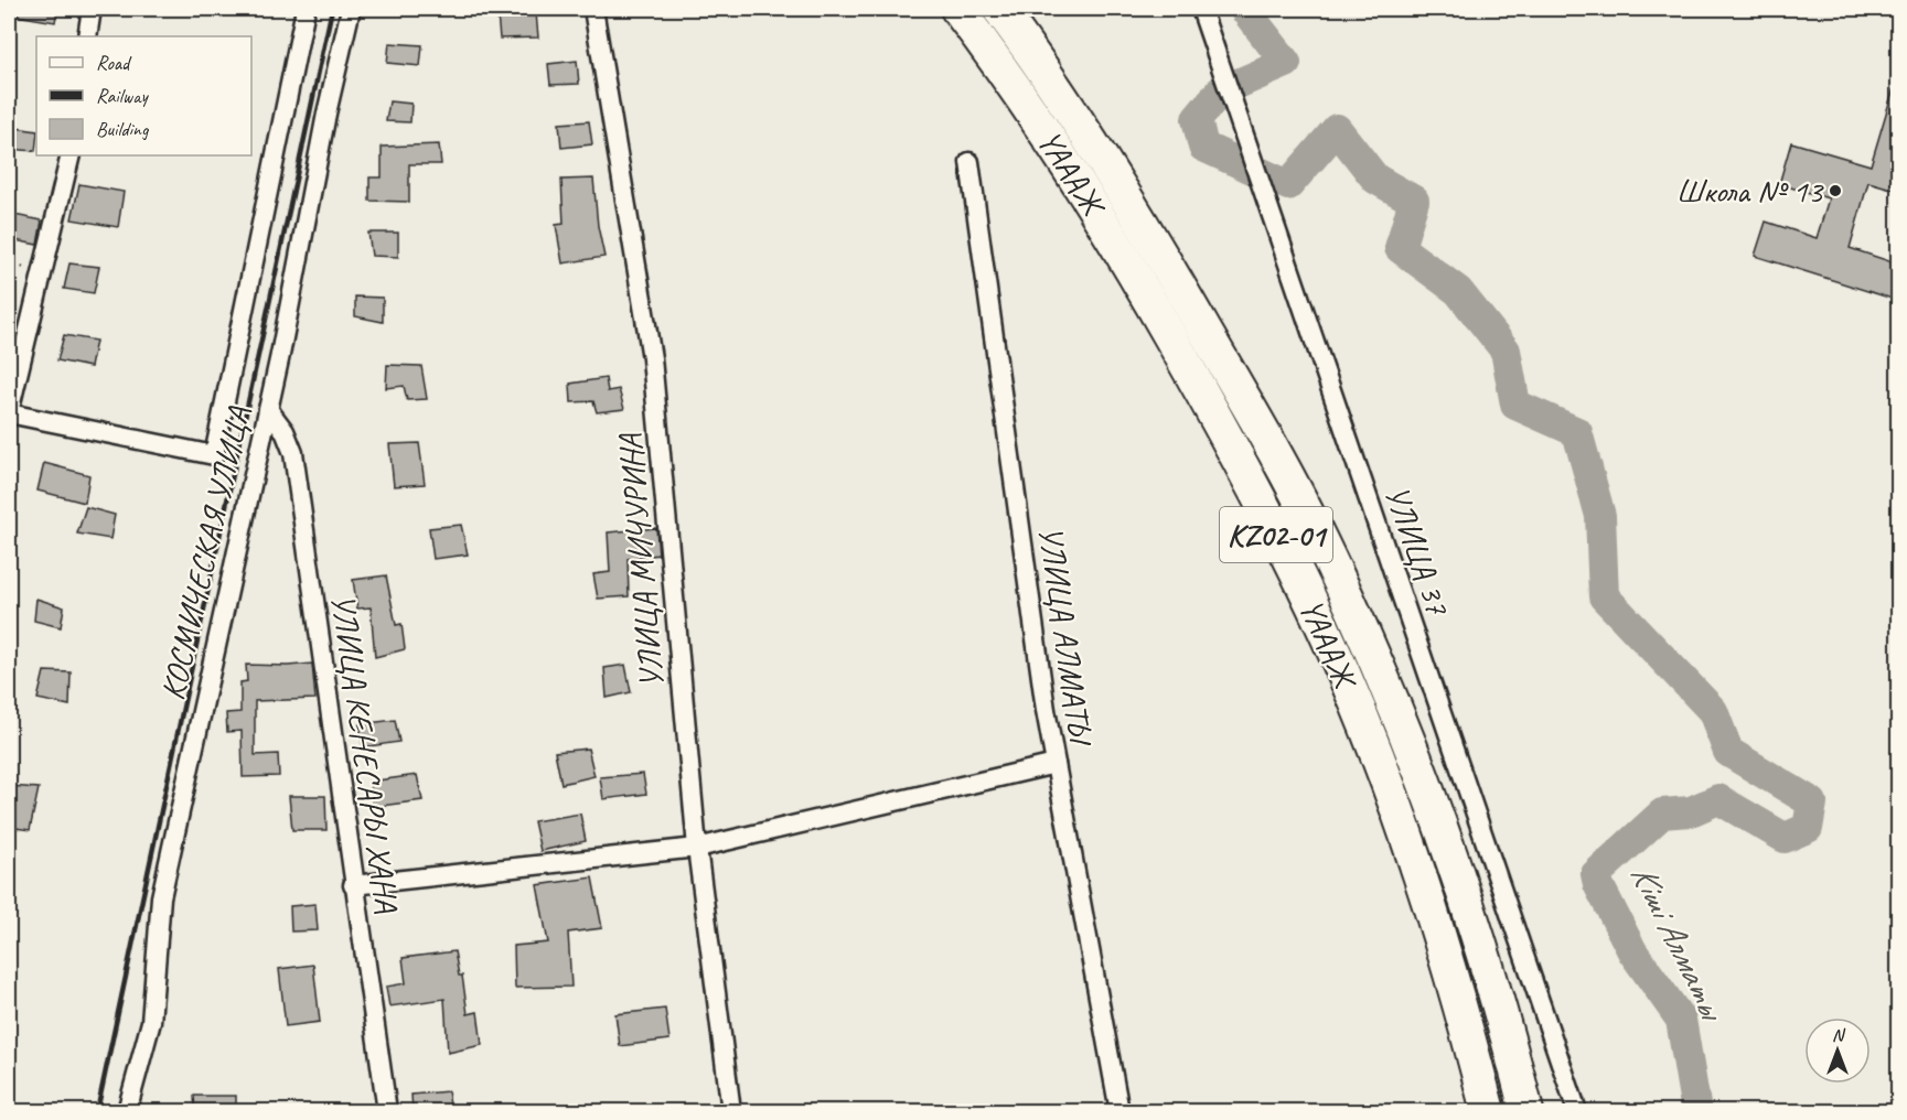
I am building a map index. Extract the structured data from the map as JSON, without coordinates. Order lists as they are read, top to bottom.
{
  "streets": {
    "highway": ["ҮАААЖ", "KZ02-01"],
    "street": [
      "УЛИЦА 37",
      "КОСМИЧЕСКАЯ УЛИЦА",
      "УЛИЦА МИЧУРИНА",
      "УЛИЦА АЛМАТЫ",
      "УЛИЦА КЕНЕСАРЫ ХАНА"
    ]
  },
  "crossings": [
    ["КОСМИЧЕСКАЯ УЛИЦА", "УЛИЦА КЕНЕСАРЫ ХАНА"]
  ],
  "water": ["Кіші Алматы"],
  "places": ["Школа № 13"],
  "legend": ["Road", "Railway", "Building"],
  "north": "top"
}
